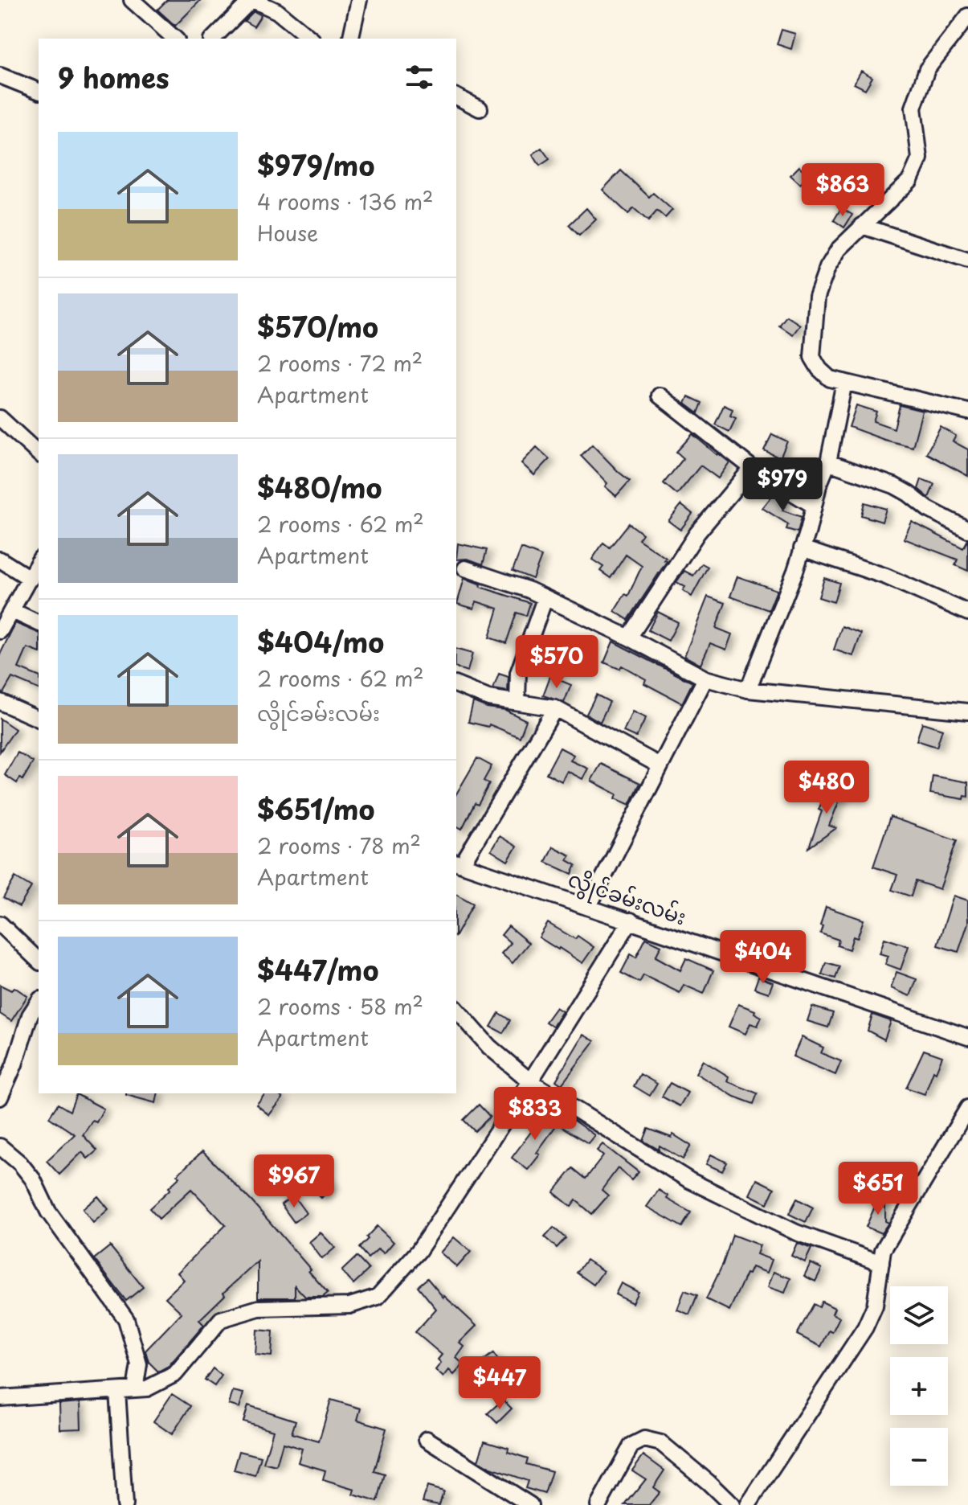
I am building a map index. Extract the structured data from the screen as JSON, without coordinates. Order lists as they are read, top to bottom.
{
  "streets": {
    "street": ["လွိုင်ခမ်းလမ်း"]
  },
  "page": {
    "heading": "9 homes",
    "list": [
      {
        "name": "$979/mo",
        "note": "4 rooms · 136 m² · House"
      },
      {
        "name": "$570/mo",
        "note": "2 rooms · 72 m² · Apartment"
      },
      {
        "name": "$480/mo",
        "note": "2 rooms · 62 m² · Apartment"
      },
      {
        "name": "$404/mo",
        "note": "2 rooms · 62 m² · လွိုင်ခမ်းလမ်း"
      },
      {
        "name": "$651/mo",
        "note": "2 rooms · 78 m² · Apartment"
      },
      {
        "name": "$447/mo",
        "note": "2 rooms · 58 m² · Apartment"
      }
    ],
    "price": [
      "$863",
      "$979",
      "$570",
      "$480",
      "$404",
      "$833",
      "$967",
      "$651",
      "$447"
    ],
    "map_buttons": ["+", "−"]
  }
}
